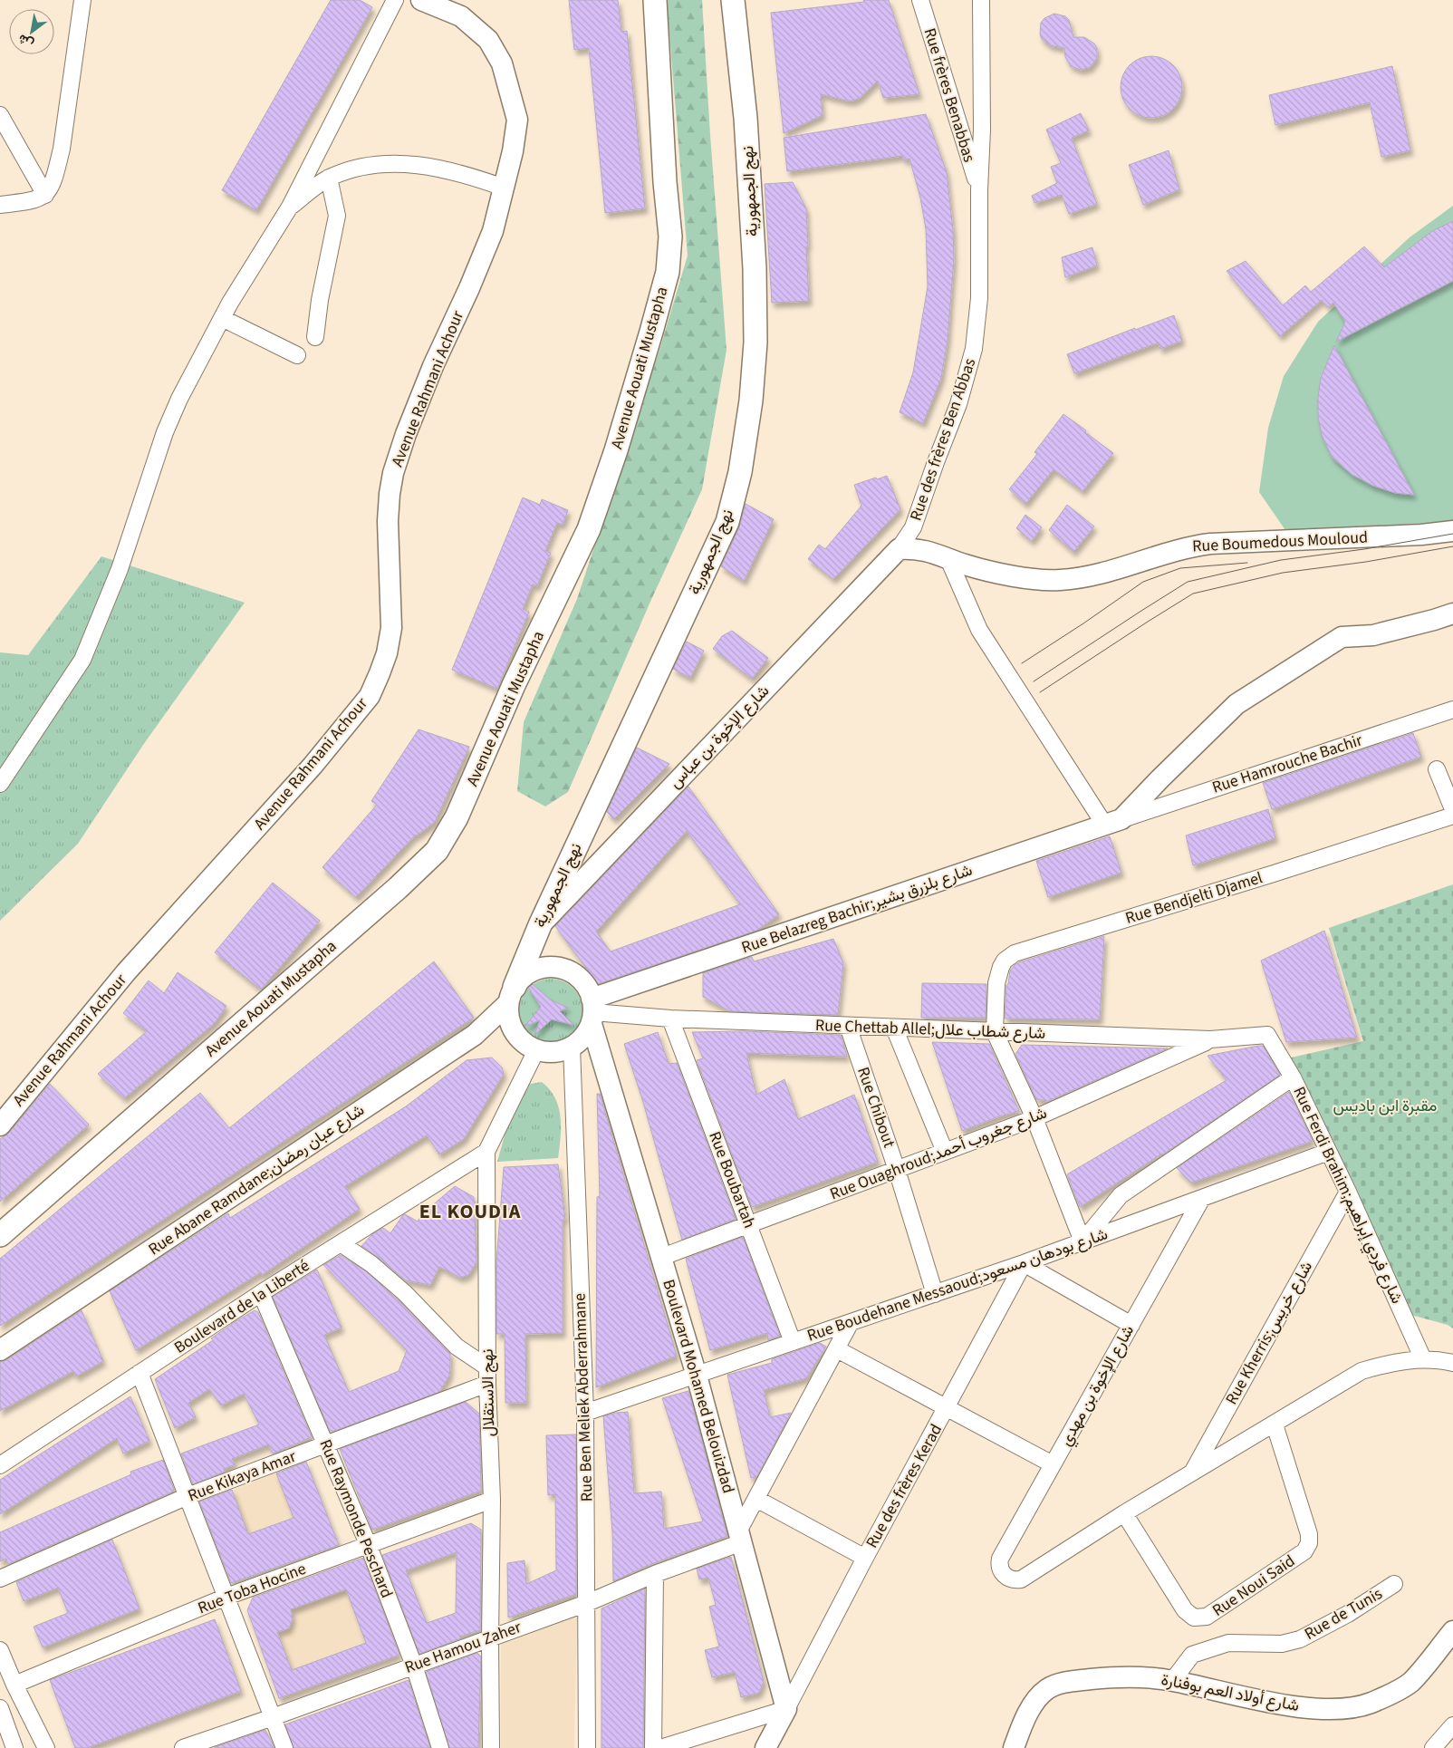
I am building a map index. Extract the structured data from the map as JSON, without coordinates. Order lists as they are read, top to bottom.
{
  "streets": {
    "main road": ["نهج الجمهورية", "Avenue Aouati Mustapha"],
    "street": [
      "Rue frères Benabbas",
      "Avenue Rahmani Achour",
      "Rue des frères Ben Abbas",
      "Rue Boumedous Mouloud",
      "شارع الإخوة بن عباس",
      "Rue Hamrouche Bachir",
      "Rue Bendjelti Djamel",
      "Rue Belazreg Bachir;شارع بلزرق بشير",
      "Rue Chettab Allel;شارع شطاب علال",
      "Rue Chibout",
      "Rue Ouaghroud;شارع جغروب أحمد",
      "Rue Abane Ramdane;شارع عبان رمضان",
      "Rue Boubartah",
      "Rue Ferdi Brahim;شارع فردي إبراهيم",
      "Rue Boudehane Messaoud;شارع بودهان مسعود",
      "Boulevard de la Liberté",
      "Rue Kherris;شارع خريس",
      "شارع الإخوة بن مهدي",
      "Boulevard Mohamed Belouizdad",
      "نهج الاستقلال",
      "Rue Ben Meliek Abderrahmane",
      "Rue Kikaya Amar",
      "Rue des frères Kerad",
      "Rue Raymonde Peschard",
      "Rue Noui Said",
      "Rue Toba Hocine",
      "Rue de Tunis",
      "Rue Hamou Zaher",
      "شارع أولاد العم بوفنارة"
    ]
  },
  "crossings": [
    ["Rue frères Benabbas", "Rue des frères Ben Abbas"],
    ["نهج الجمهورية", "شارع الإخوة بن عباس"],
    ["نهج الجمهورية", "Rue Belazreg Bachir;شارع بلزرق بشير"],
    ["نهج الجمهورية", "Rue Chettab Allel;شارع شطاب علال"],
    ["نهج الجمهورية", "Rue Abane Ramdane;شارع عبان رمضان"],
    ["نهج الجمهورية", "Boulevard Mohamed Belouizdad"],
    ["نهج الجمهورية", "نهج الاستقلال"],
    ["نهج الجمهورية", "Rue Ben Meliek Abderrahmane"],
    ["Rue des frères Ben Abbas", "Rue Boumedous Mouloud"],
    ["Rue des frères Ben Abbas", "شارع الإخوة بن عباس"],
    ["Rue Boumedous Mouloud", "شارع الإخوة بن عباس"],
    ["Rue Hamrouche Bachir", "Rue Belazreg Bachir;شارع بلزرق بشير"],
    ["Rue Bendjelti Djamel", "Rue Chettab Allel;شارع شطاب علال"],
    ["Rue Belazreg Bachir;شارع بلزرق بشير", "Rue Chettab Allel;شارع شطاب علال"],
    ["Rue Belazreg Bachir;شارع بلزرق بشير", "Rue Abane Ramdane;شارع عبان رمضان"],
    ["Rue Belazreg Bachir;شارع بلزرق بشير", "Boulevard Mohamed Belouizdad"],
    ["Rue Belazreg Bachir;شارع بلزرق بشير", "نهج الاستقلال"],
    ["Rue Belazreg Bachir;شارع بلزرق بشير", "Rue Ben Meliek Abderrahmane"],
    ["Rue Chettab Allel;شارع شطاب علال", "Rue Chibout"],
    ["Rue Chettab Allel;شارع شطاب علال", "Rue Ouaghroud;شارع جغروب أحمد"],
    ["Rue Chettab Allel;شارع شطاب علال", "Rue Abane Ramdane;شارع عبان رمضان"],
    ["Rue Chettab Allel;شارع شطاب علال", "Rue Boubartah"],
    ["Rue Chettab Allel;شارع شطاب علال", "Rue Ferdi Brahim;شارع فردي إبراهيم"],
    ["Rue Chettab Allel;شارع شطاب علال", "Boulevard Mohamed Belouizdad"],
    ["Rue Chettab Allel;شارع شطاب علال", "نهج الاستقلال"],
    ["Rue Chettab Allel;شارع شطاب علال", "Rue Ben Meliek Abderrahmane"],
    ["Rue Chibout", "Rue Ouaghroud;شارع جغروب أحمد"],
    ["Rue Chibout", "Rue Boudehane Messaoud;شارع بودهان مسعود"],
    ["Rue Ouaghroud;شارع جغروب أحمد", "Rue Boubartah"],
    ["Rue Ouaghroud;شارع جغروب أحمد", "Boulevard Mohamed Belouizdad"],
    ["Rue Abane Ramdane;شارع عبان رمضان", "Boulevard Mohamed Belouizdad"],
    ["Rue Abane Ramdane;شارع عبان رمضان", "نهج الاستقلال"],
    ["Rue Abane Ramdane;شارع عبان رمضان", "Rue Ben Meliek Abderrahmane"],
    ["Rue Boubartah", "Rue Boudehane Messaoud;شارع بودهان مسعود"],
    ["Rue Ferdi Brahim;شارع فردي إبراهيم", "Rue Boudehane Messaoud;شارع بودهان مسعود"],
    ["Rue Ferdi Brahim;شارع فردي إبراهيم", "Rue Kherris;شارع خريس"],
    ["Rue Boudehane Messaoud;شارع بودهان مسعود", "شارع الإخوة بن مهدي"],
    ["Rue Boudehane Messaoud;شارع بودهان مسعود", "Boulevard Mohamed Belouizdad"],
    ["Rue Boudehane Messaoud;شارع بودهان مسعود", "Rue Ben Meliek Abderrahmane"],
    ["Rue Boudehane Messaoud;شارع بودهان مسعود", "Rue des frères Kerad"],
    ["Boulevard de la Liberté", "نهج الاستقلال"],
    ["Boulevard de la Liberté", "Rue Raymonde Peschard"],
    ["شارع الإخوة بن مهدي", "Rue Noui Said"],
    ["Boulevard Mohamed Belouizdad", "نهج الاستقلال"],
    ["Boulevard Mohamed Belouizdad", "Rue Ben Meliek Abderrahmane"],
    ["Boulevard Mohamed Belouizdad", "Rue des frères Kerad"],
    ["Boulevard Mohamed Belouizdad", "Rue Hamou Zaher"],
    ["نهج الاستقلال", "Rue Ben Meliek Abderrahmane"],
    ["نهج الاستقلال", "Rue Kikaya Amar"],
    ["نهج الاستقلال", "Rue Toba Hocine"],
    ["نهج الاستقلال", "Rue Hamou Zaher"],
    ["Rue Ben Meliek Abderrahmane", "Rue Hamou Zaher"],
    ["Rue Kikaya Amar", "Rue Raymonde Peschard"],
    ["Rue Raymonde Peschard", "Rue Toba Hocine"],
    ["Rue Raymonde Peschard", "Rue Hamou Zaher"],
    ["Rue de Tunis", "شارع أولاد العم بوفنارة"]
  ],
  "districts": ["EL KOUDIA"],
  "parks": ["مقبرة ابن باديس"],
  "north": "bottom left"
}
